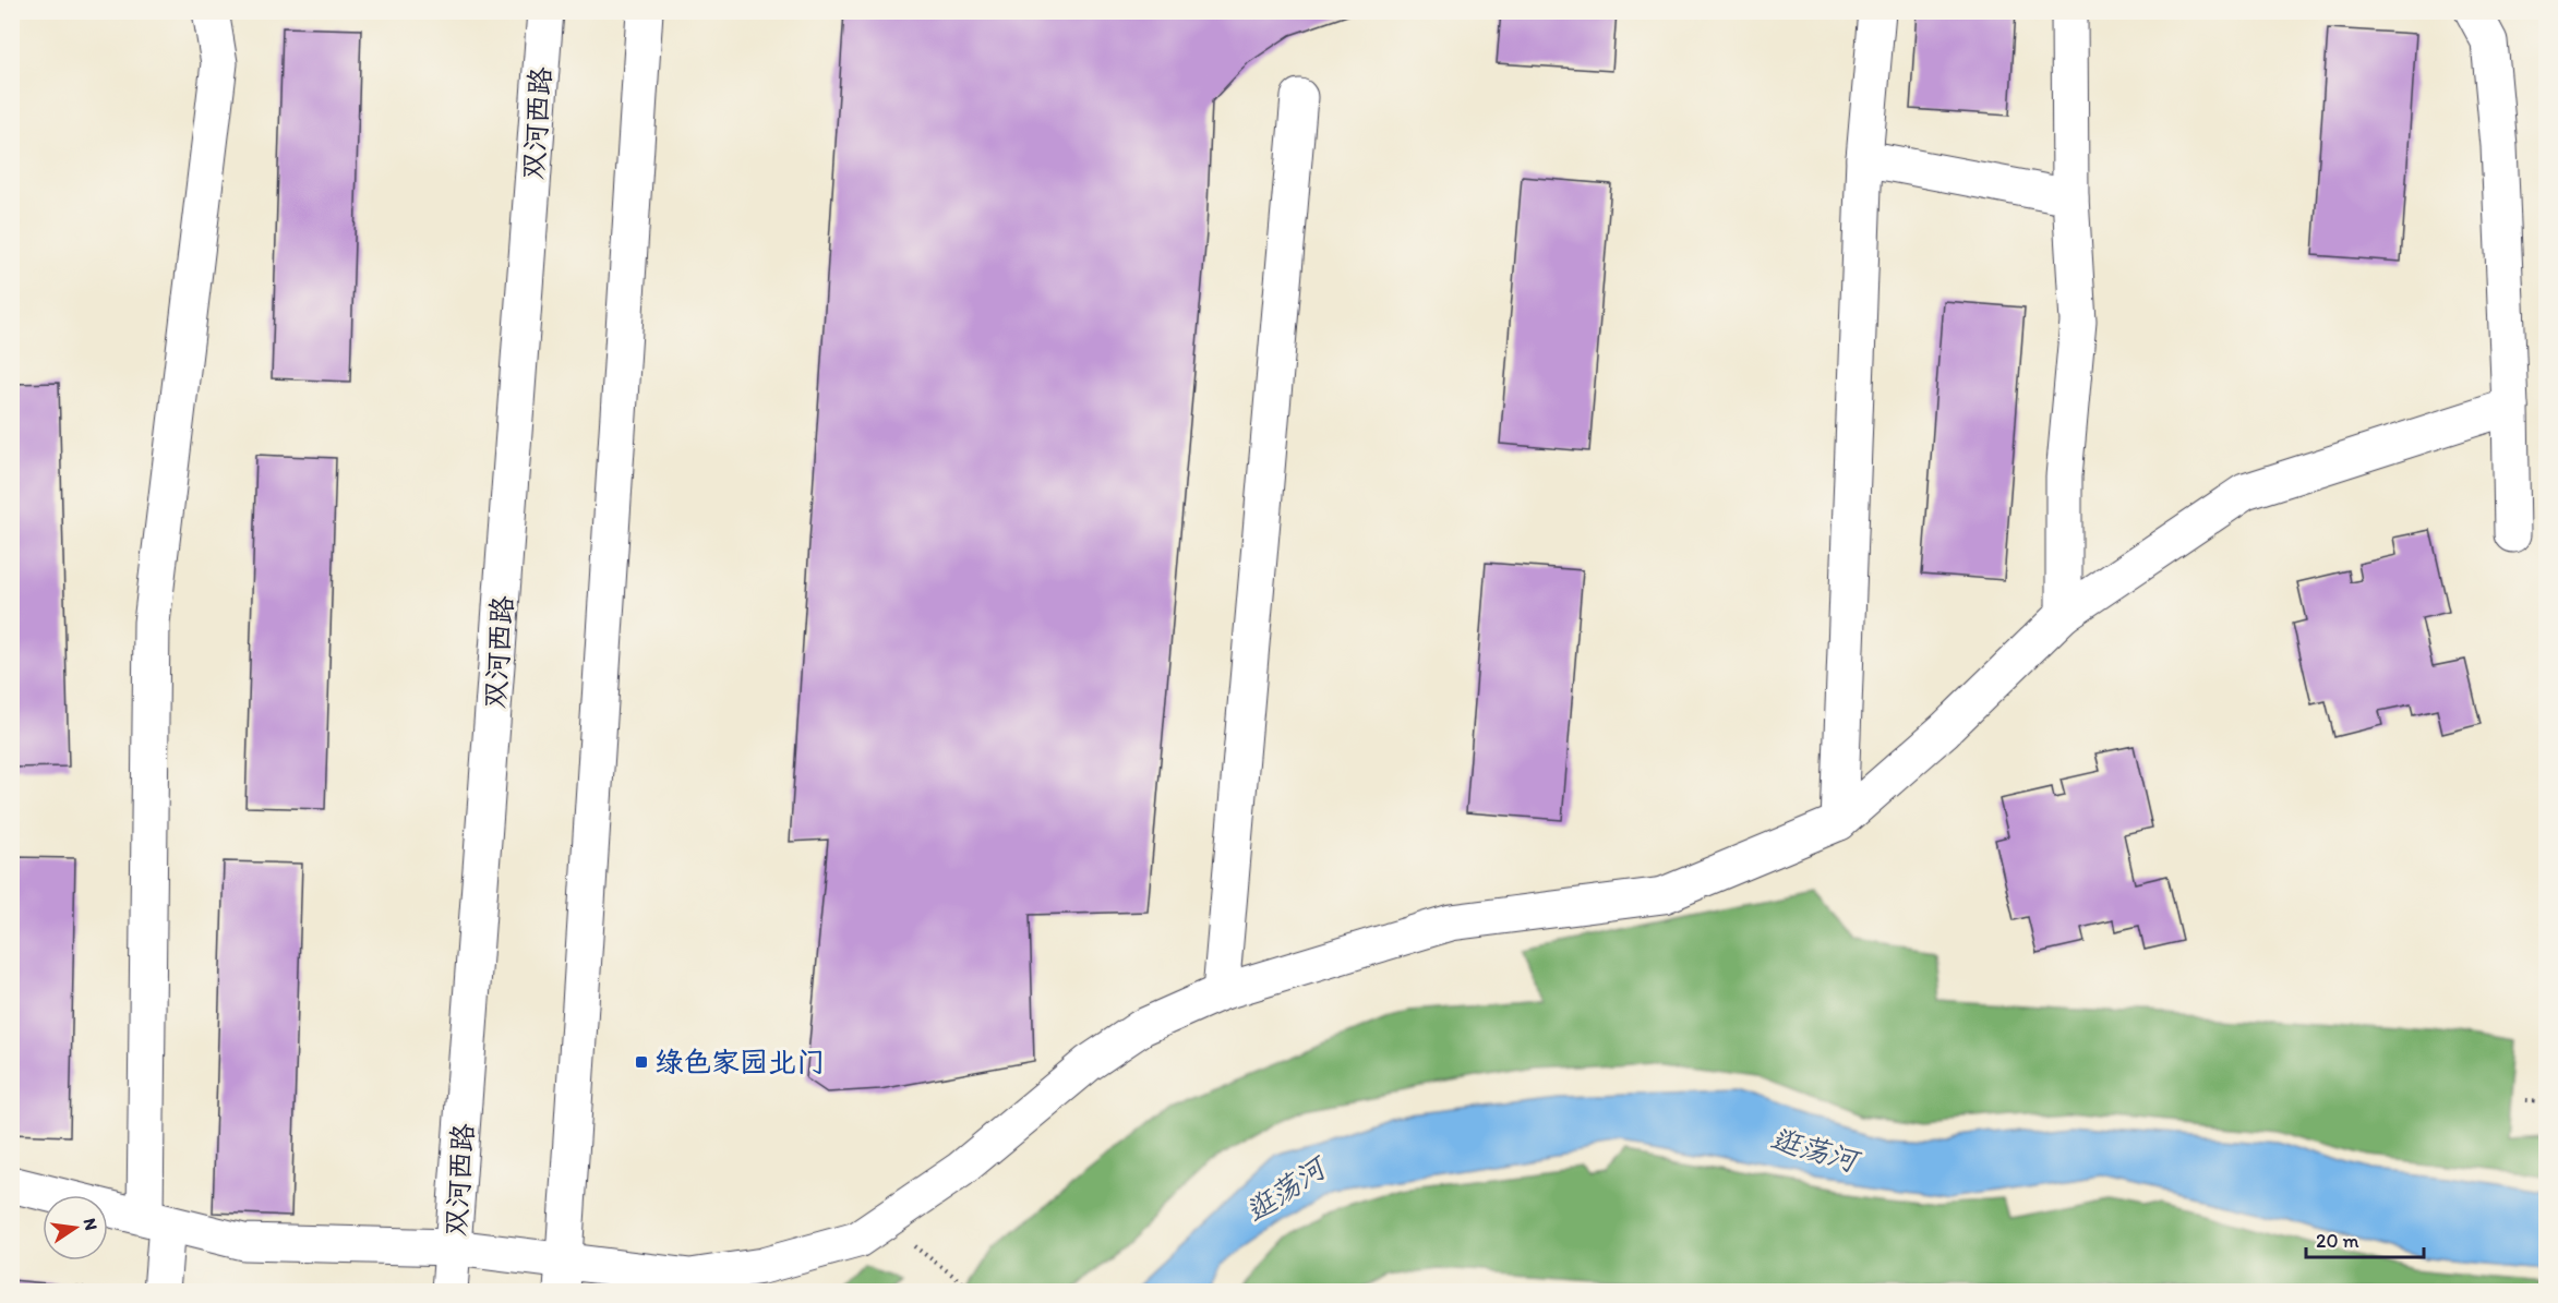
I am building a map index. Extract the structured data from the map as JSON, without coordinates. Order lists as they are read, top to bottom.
{
  "streets": {
    "street": ["双河西路"]
  },
  "water": ["逛荡河"],
  "places": {
    "transit": ["绿色家园北门"]
  },
  "scale_bar": "20 m",
  "north": "right"
}
